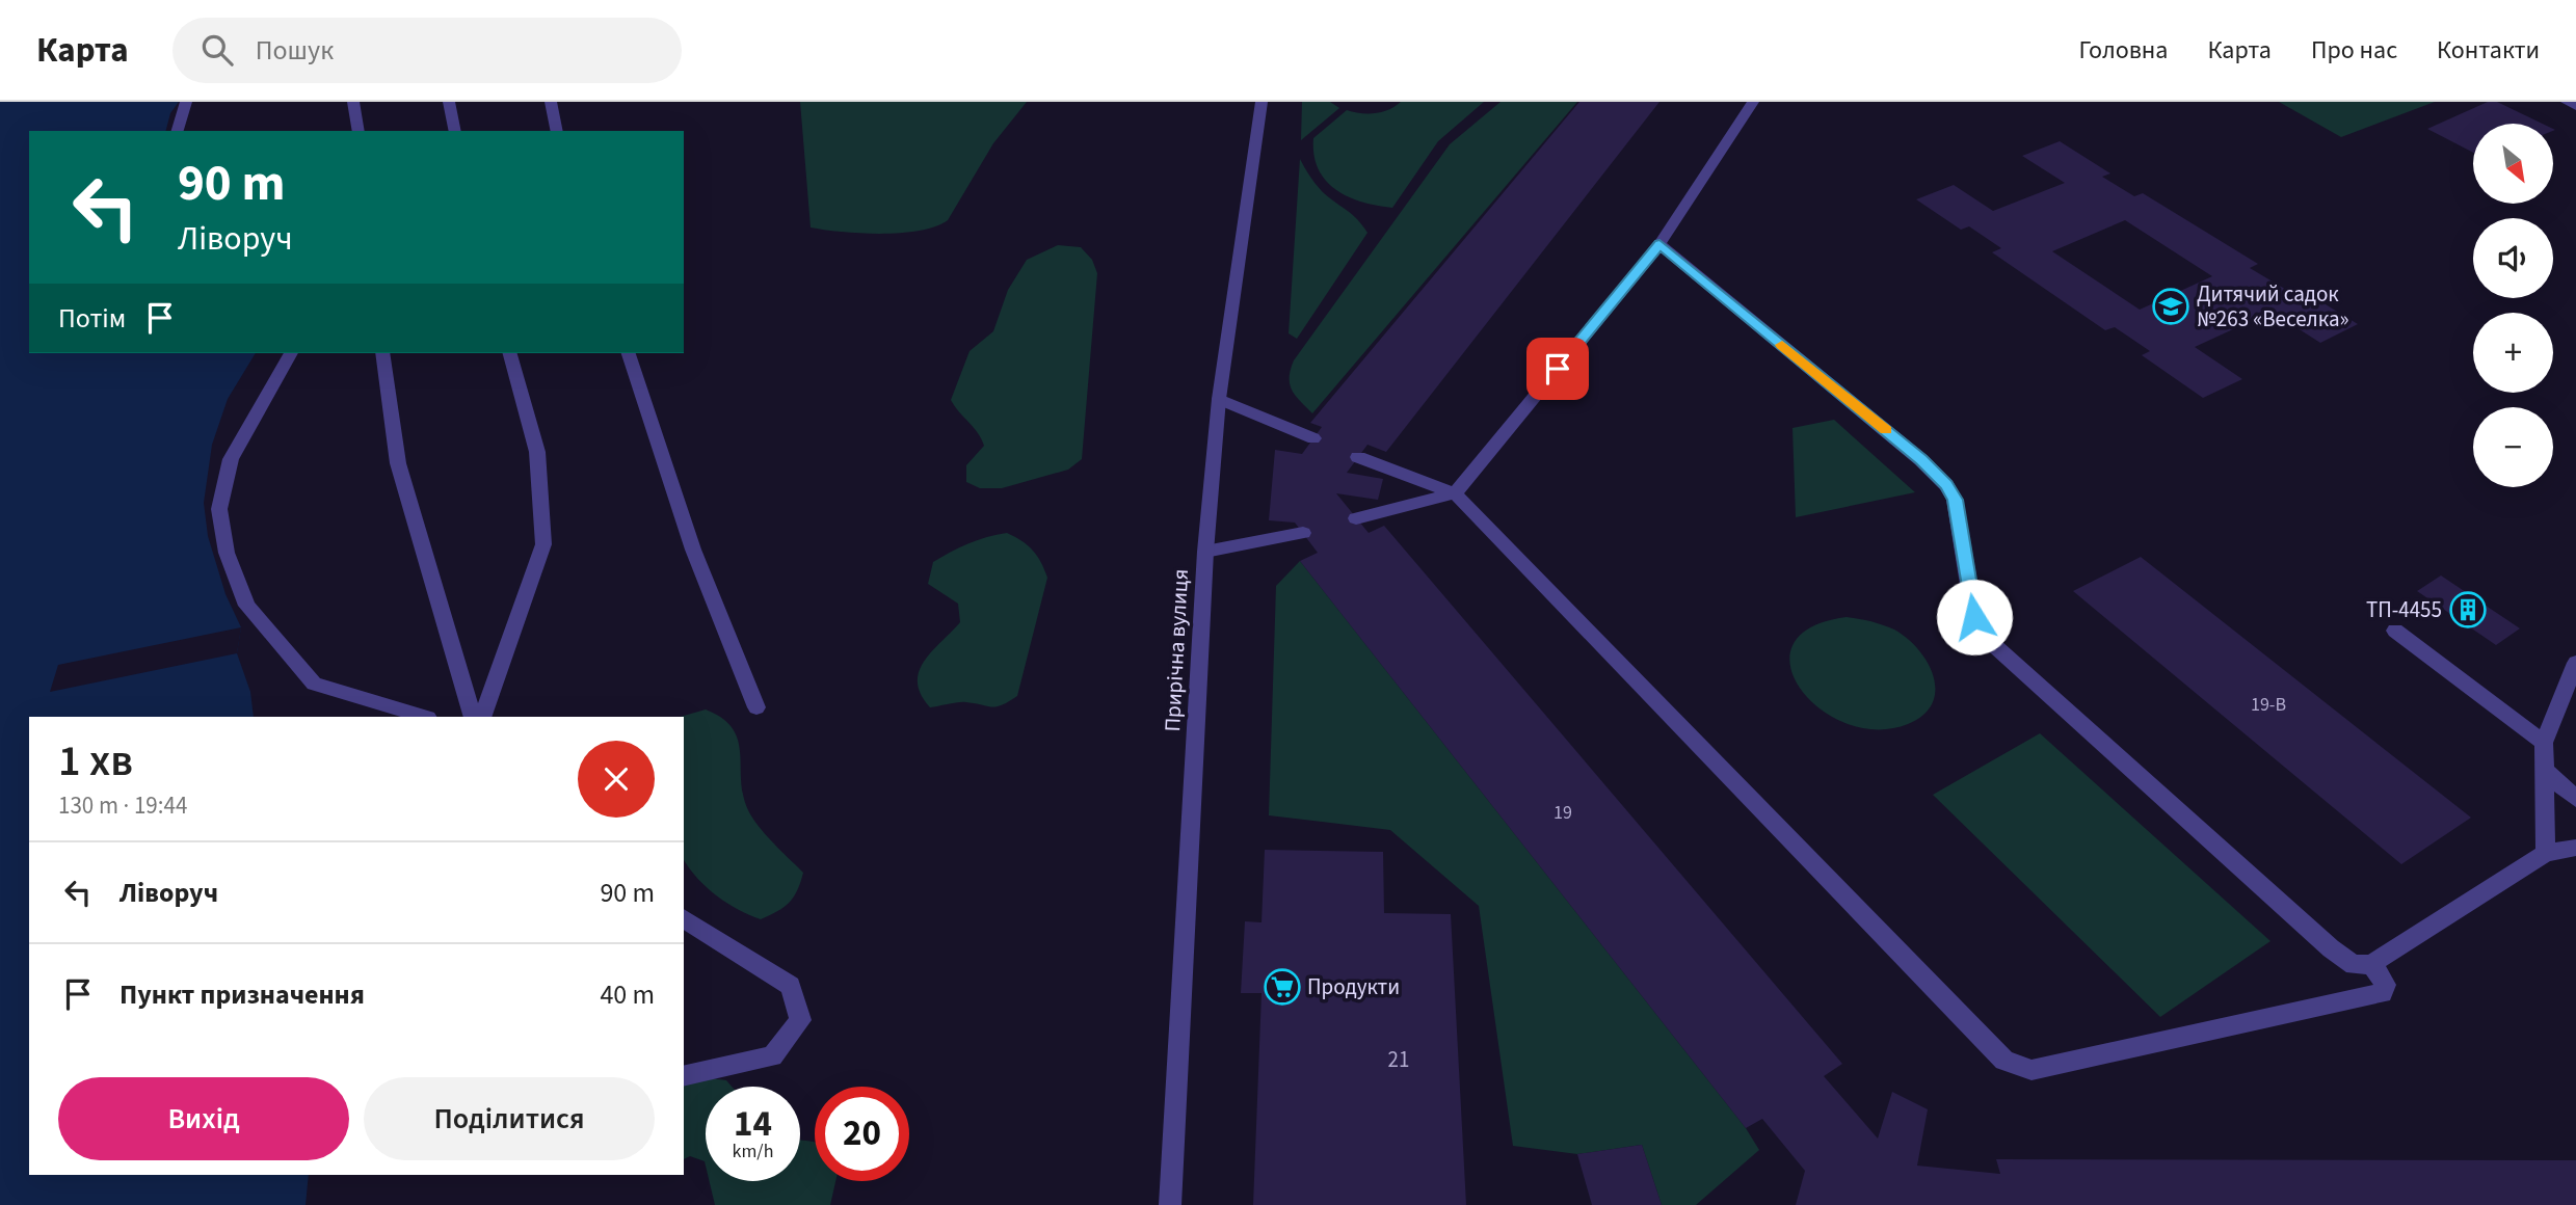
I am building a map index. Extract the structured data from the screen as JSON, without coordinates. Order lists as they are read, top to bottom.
{
  "streets": {
    "street": ["Прирічна вулиця"]
  },
  "places": {
    "school or university": ["Дитячий садок №263 «Веселка»"],
    "building": ["ТП-4455"],
    "supermarket": ["Продукти"]
  },
  "house_numbers": ["19-В", "19", "21"],
  "north": "bottom right",
  "page": {
    "header": "Карта",
    "search": "Пошук",
    "nav": [
      "Головна",
      "Карта",
      "Про нас",
      "Контакти"
    ],
    "map_buttons": ["+", "−"],
    "turn": ["90 m", "Ліворуч"],
    "then": "Потім",
    "heading": ["1 хв", "130 m · 19:44"],
    "list": [
      {
        "name": "Ліворуч",
        "value": "90 m"
      },
      {
        "name": "Пункт призначення",
        "value": "40 m"
      }
    ],
    "buttons": ["Вихід", "Поділитися"],
    "speed": "14 km/h",
    "limit": "20"
  }
}
